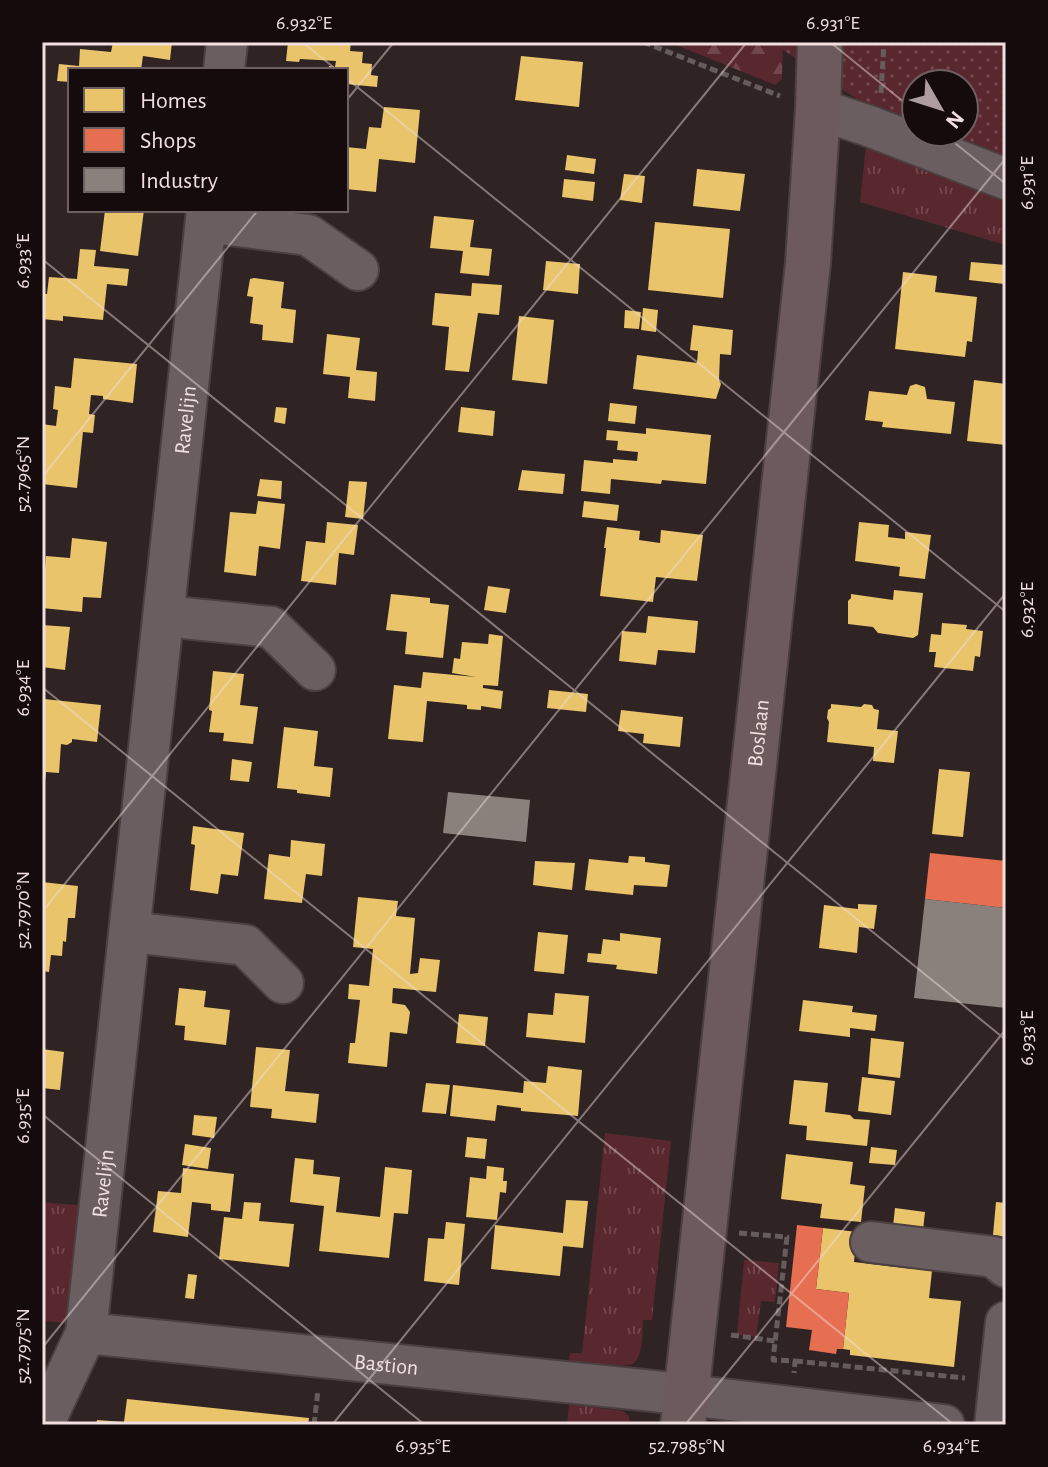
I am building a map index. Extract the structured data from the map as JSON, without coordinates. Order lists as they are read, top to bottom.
{
  "streets": {
    "main road": ["Boslaan"],
    "street": ["Ravelijn", "Bastion"]
  },
  "crossings": [
    ["Ravelijn", "Bastion"],
    ["Boslaan", "Bastion"]
  ],
  "legend": ["Homes", "Shops", "Industry"],
  "north": "bottom right",
  "coordinates": [
    "6.932°E",
    "6.931°E",
    "6.933°E",
    "52.7965°N",
    "6.934°E",
    "52.7970°N",
    "6.935°E",
    "52.7975°N",
    "52.7985°N"
  ]
}
